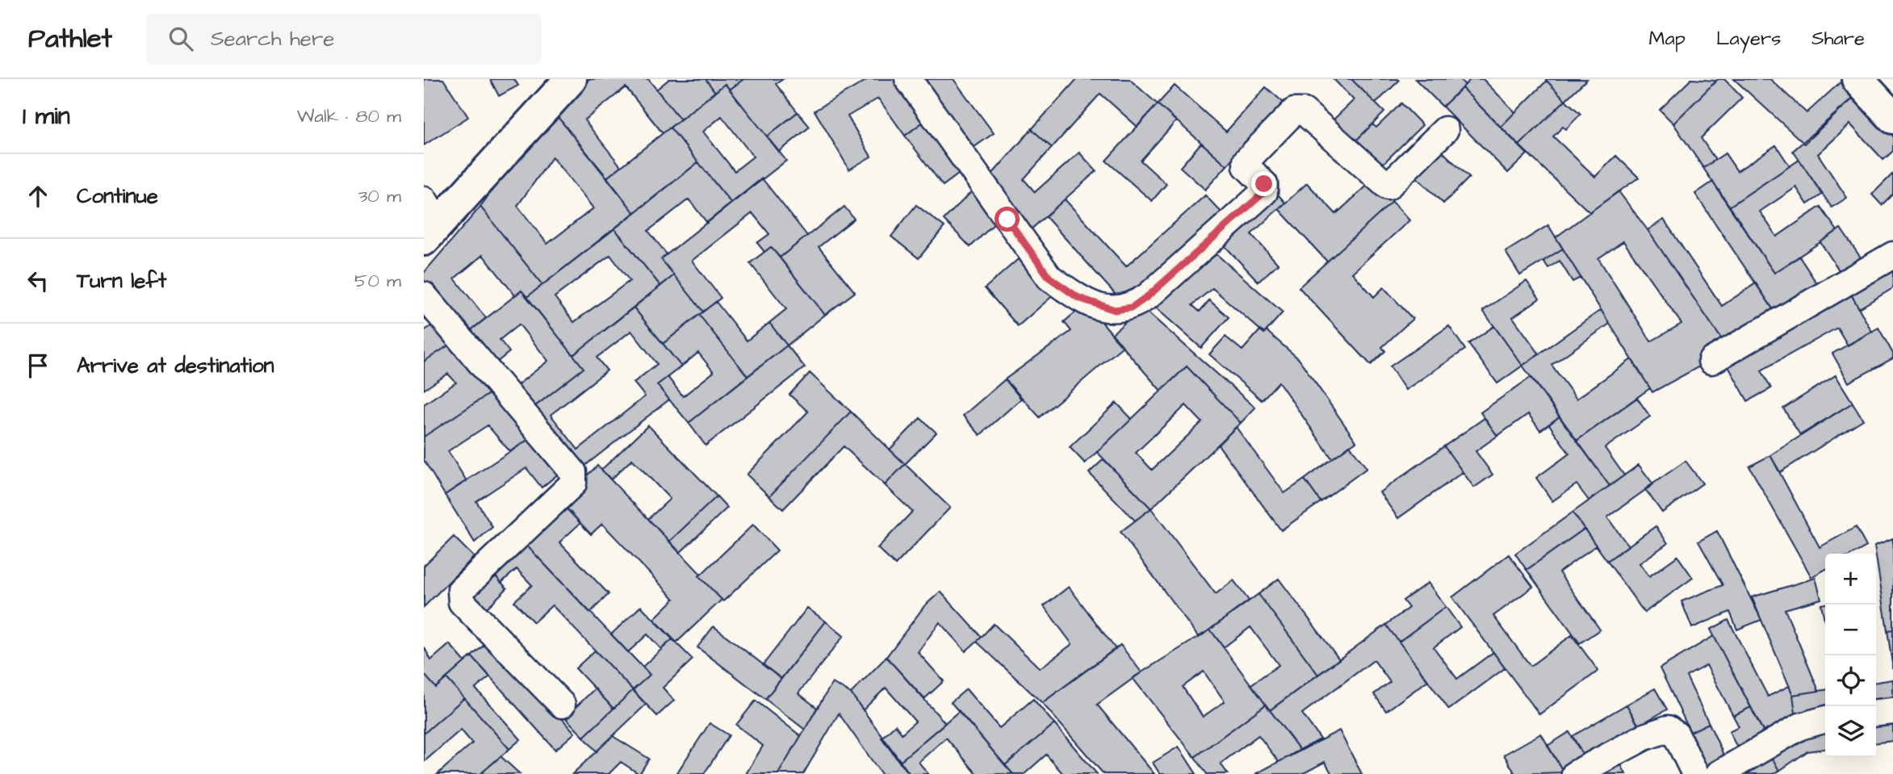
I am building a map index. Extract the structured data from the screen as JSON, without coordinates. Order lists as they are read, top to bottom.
{
  "page": {
    "header": "Pathlet",
    "search": "Search here",
    "nav": ["Map", "Layers", "Share"],
    "heading": ["1 min", "Walk · 80 m"],
    "list": [
      ["Continue", "30 m"],
      ["Turn left", "50 m"],
      "Arrive at destination"
    ],
    "map_buttons": ["+", "−"]
  }
}
